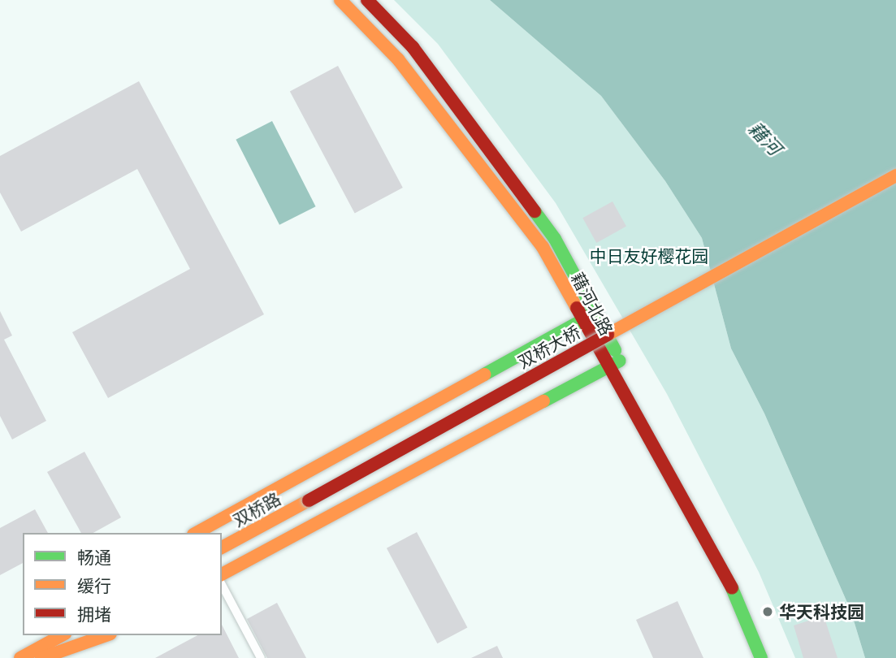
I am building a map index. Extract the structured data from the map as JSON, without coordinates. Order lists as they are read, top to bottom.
{
  "streets": {
    "main road": ["藉河北路", "双桥大桥", "双桥路"]
  },
  "crossings": [
    ["双桥大桥", "双桥路"]
  ],
  "water": ["藉河"],
  "parks": ["中日友好樱花园"],
  "places": ["华天科技园"],
  "legend": ["畅通", "缓行", "拥堵"]
}
